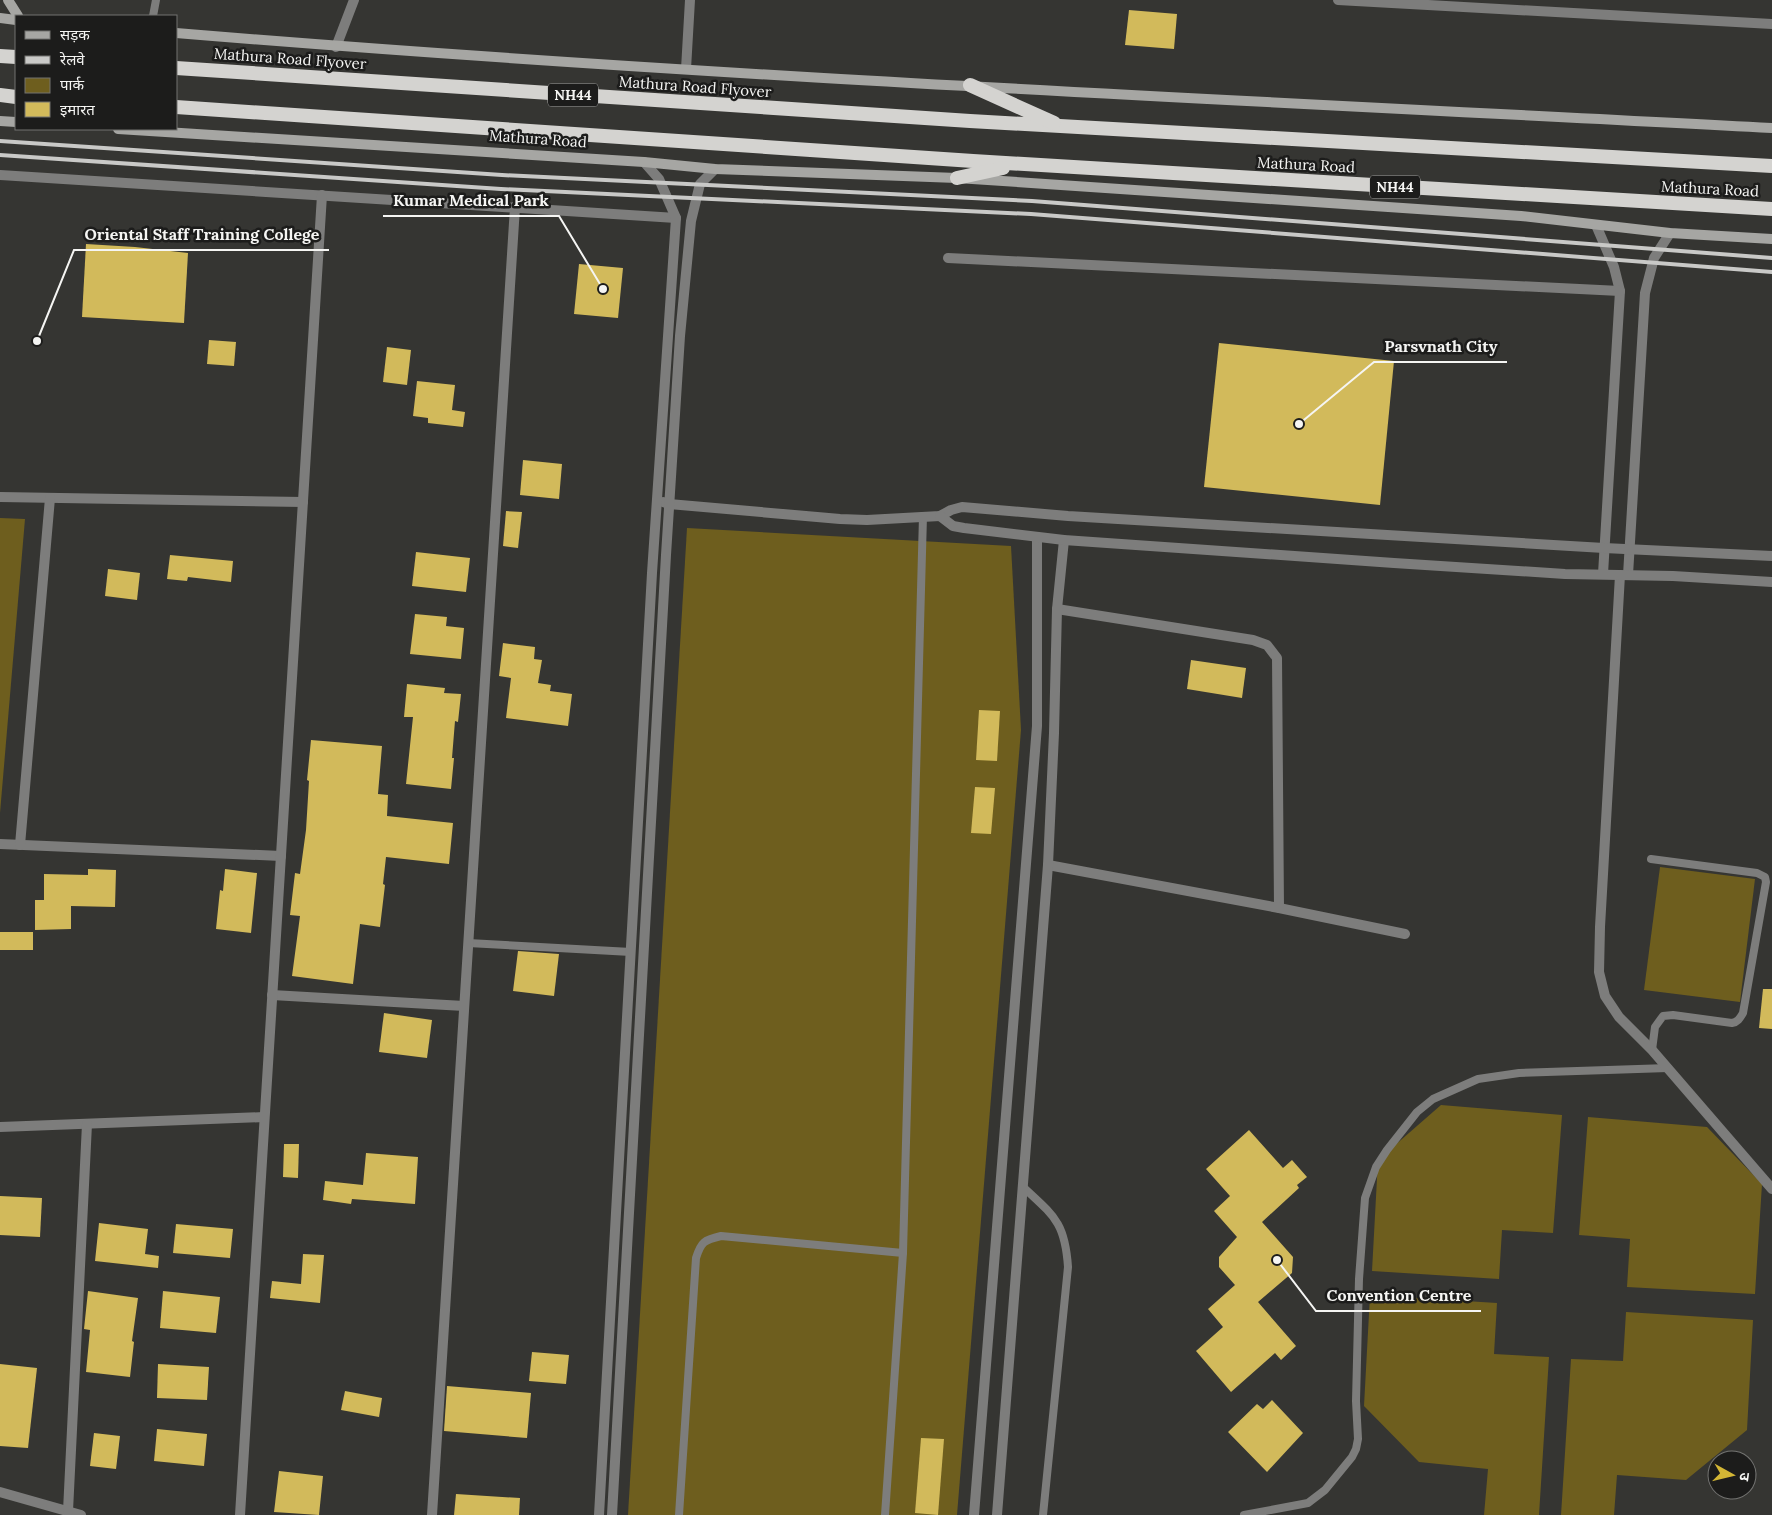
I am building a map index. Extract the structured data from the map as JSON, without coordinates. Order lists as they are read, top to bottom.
{
  "streets": {
    "highway": ["Mathura Road Flyover", "NH44", "Mathura Road"]
  },
  "crossings": [
    ["Mathura Road Flyover", "Mathura Road"],
    ["NH44", "Mathura Road"]
  ],
  "places": [
    "Kumar Medical Park",
    "Oriental Staff Training College",
    "Parsvnath City",
    "Convention Centre"
  ],
  "legend": [
    "सड़क",
    "रेलवे",
    "पार्क",
    "इमारत"
  ],
  "north": "right"
}
